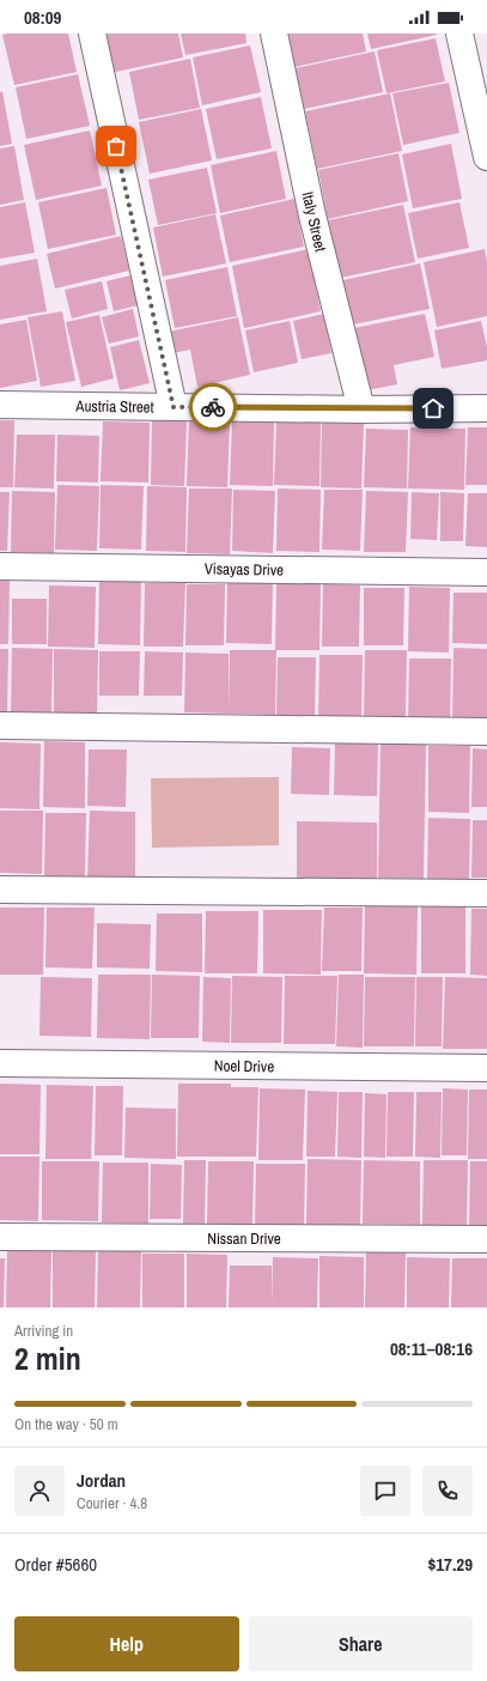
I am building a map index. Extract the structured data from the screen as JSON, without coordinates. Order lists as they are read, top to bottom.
{
  "streets": {
    "street": [
      "Italy Street",
      "Austria Street",
      "Visayas Drive",
      "Noel Drive",
      "Nissan Drive"
    ]
  },
  "crossings": [
    ["Italy Street", "Austria Street"]
  ],
  "page": {
    "status": "08:09",
    "heading": ["2 min", "Arriving in", "08:11–08:16"],
    "panel": [
      "Jordan",
      "Courier · 4.8",
      "Order #5660",
      "$17.29"
    ],
    "bar": "On the way · 50 m",
    "buttons": ["Help", "Share"]
  }
}
